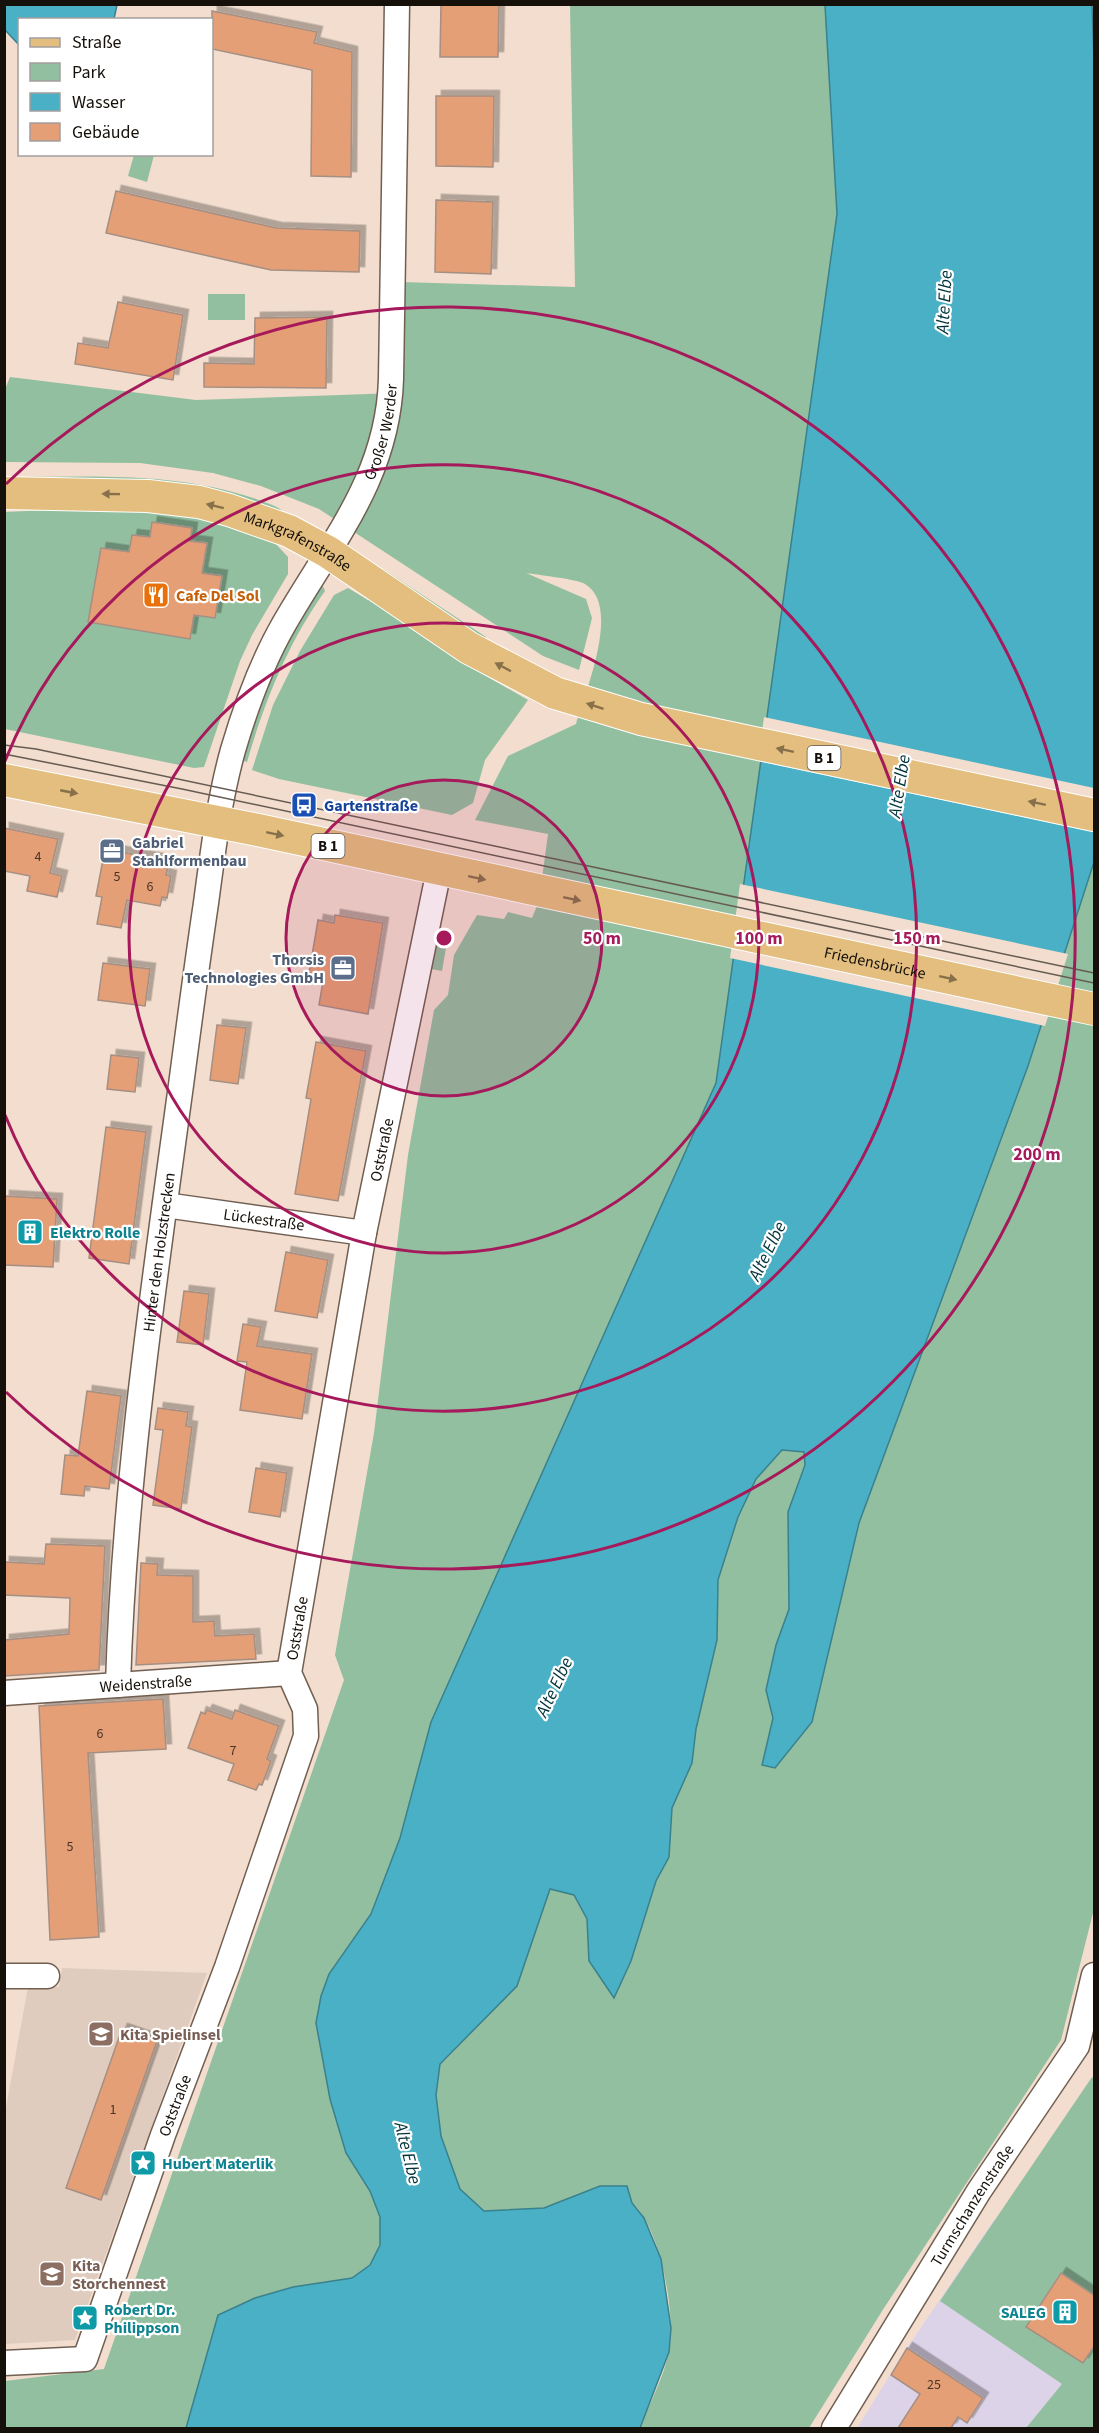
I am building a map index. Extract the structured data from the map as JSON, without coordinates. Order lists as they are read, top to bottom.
{
  "streets": {
    "main road": ["Markgrafenstraße", "B 1", "Friedensbrücke"],
    "street": [
      "Großer Werder",
      "Oststraße",
      "Lückestraße",
      "Hinter den Holzstrecken",
      "Weidenstraße",
      "Turmschanzenstraße"
    ]
  },
  "crossings": [
    ["Großer Werder", "Markgrafenstraße"],
    ["Großer Werder", "B 1"],
    ["Großer Werder", "Hinter den Holzstrecken"],
    ["B 1", "Friedensbrücke"],
    ["B 1", "Oststraße"],
    ["B 1", "Hinter den Holzstrecken"],
    ["Friedensbrücke", "Oststraße"],
    ["Oststraße", "Lückestraße"],
    ["Oststraße", "Weidenstraße"],
    ["Lückestraße", "Hinter den Holzstrecken"],
    ["Hinter den Holzstrecken", "Weidenstraße"]
  ],
  "one_way": ["Markgrafenstraße", "Friedensbrücke"],
  "water": ["Alte Elbe"],
  "places": {
    "restaurant": ["Cafe Del Sol"],
    "bus stop": ["Gartenstraße"],
    "office": ["Gabriel Stahlformenbau", "Thorsis Technologies GmbH"],
    "building": ["Elektro Rolle", "SALEG"],
    "school or university": ["Kita Spielinsel", "Kita Storchennest"],
    "place": ["Hubert Materlik", "Robert Dr. Philippson"]
  },
  "house_numbers": [
    "4",
    "5",
    "6",
    "6",
    "7",
    "5",
    "1",
    "25"
  ],
  "legend": [
    "Straße",
    "Park",
    "Wasser",
    "Gebäude"
  ],
  "rings": [
    "50 m",
    "100 m",
    "150 m",
    "200 m"
  ]
}
